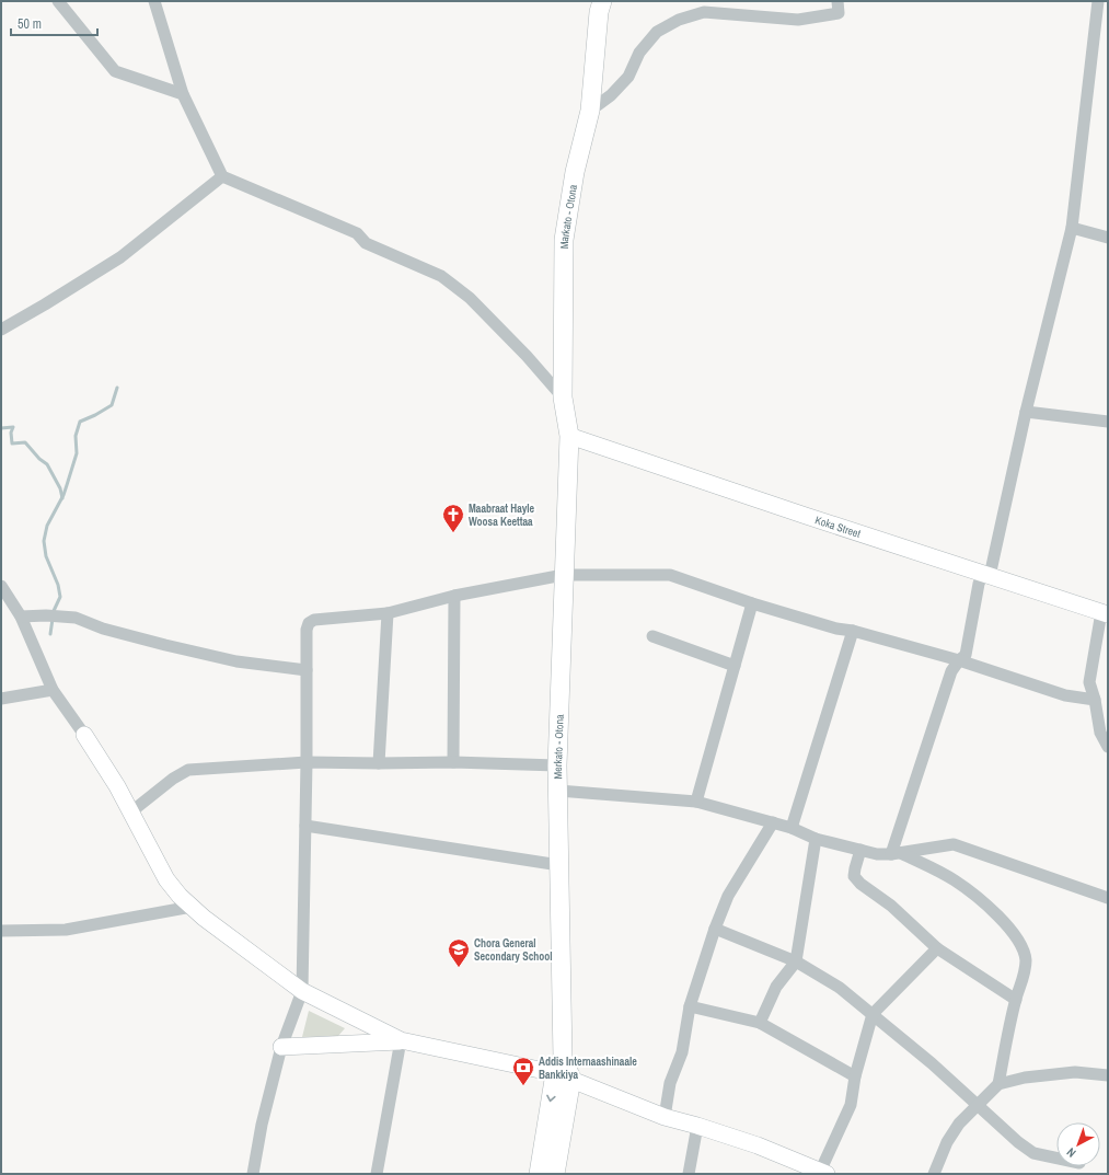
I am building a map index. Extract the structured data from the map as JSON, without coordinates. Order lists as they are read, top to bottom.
{
  "streets": {
    "main road": ["Markato - Otona", "Koka Street", "Merkato - Otona"]
  },
  "crossings": [
    ["Markato - Otona", "Koka Street"],
    ["Markato - Otona", "Merkato - Otona"],
    ["Koka Street", "Merkato - Otona"]
  ],
  "places": {
    "church": ["Maabraat Hayle Woosa Keettaa"],
    "school or university": ["Chora General Secondary School"],
    "bank": ["Addis Internaashinaale Bankkiya"]
  },
  "scale_bar": "50 m",
  "north": "bottom left"
}
